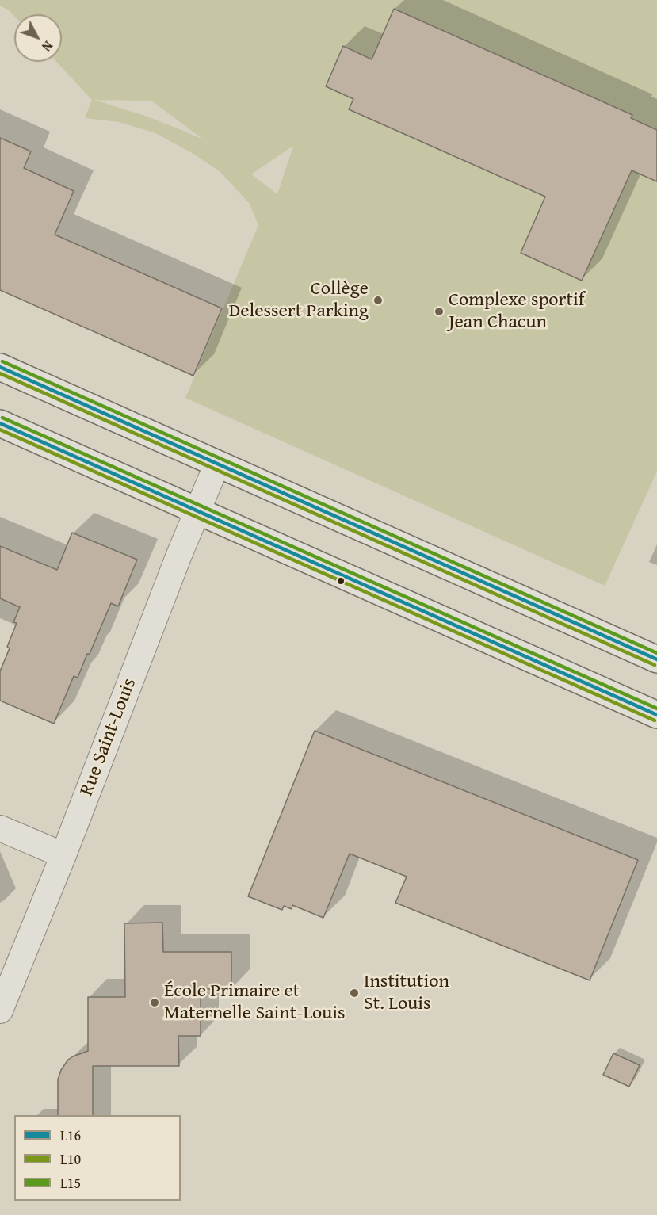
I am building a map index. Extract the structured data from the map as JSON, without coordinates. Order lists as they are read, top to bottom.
{
  "streets": {
    "street": ["Rue Saint-Louis"]
  },
  "places": [
    "Collège Delessert Parking",
    "Complexe sportif Jean Chacun",
    "Institution St. Louis",
    "École Primaire et Maternelle Saint-Louis"
  ],
  "lines": ["transit line L15", "transit line L16", "transit line L10"],
  "legend": ["L16", "L10", "L15"],
  "north": "bottom right"
}
